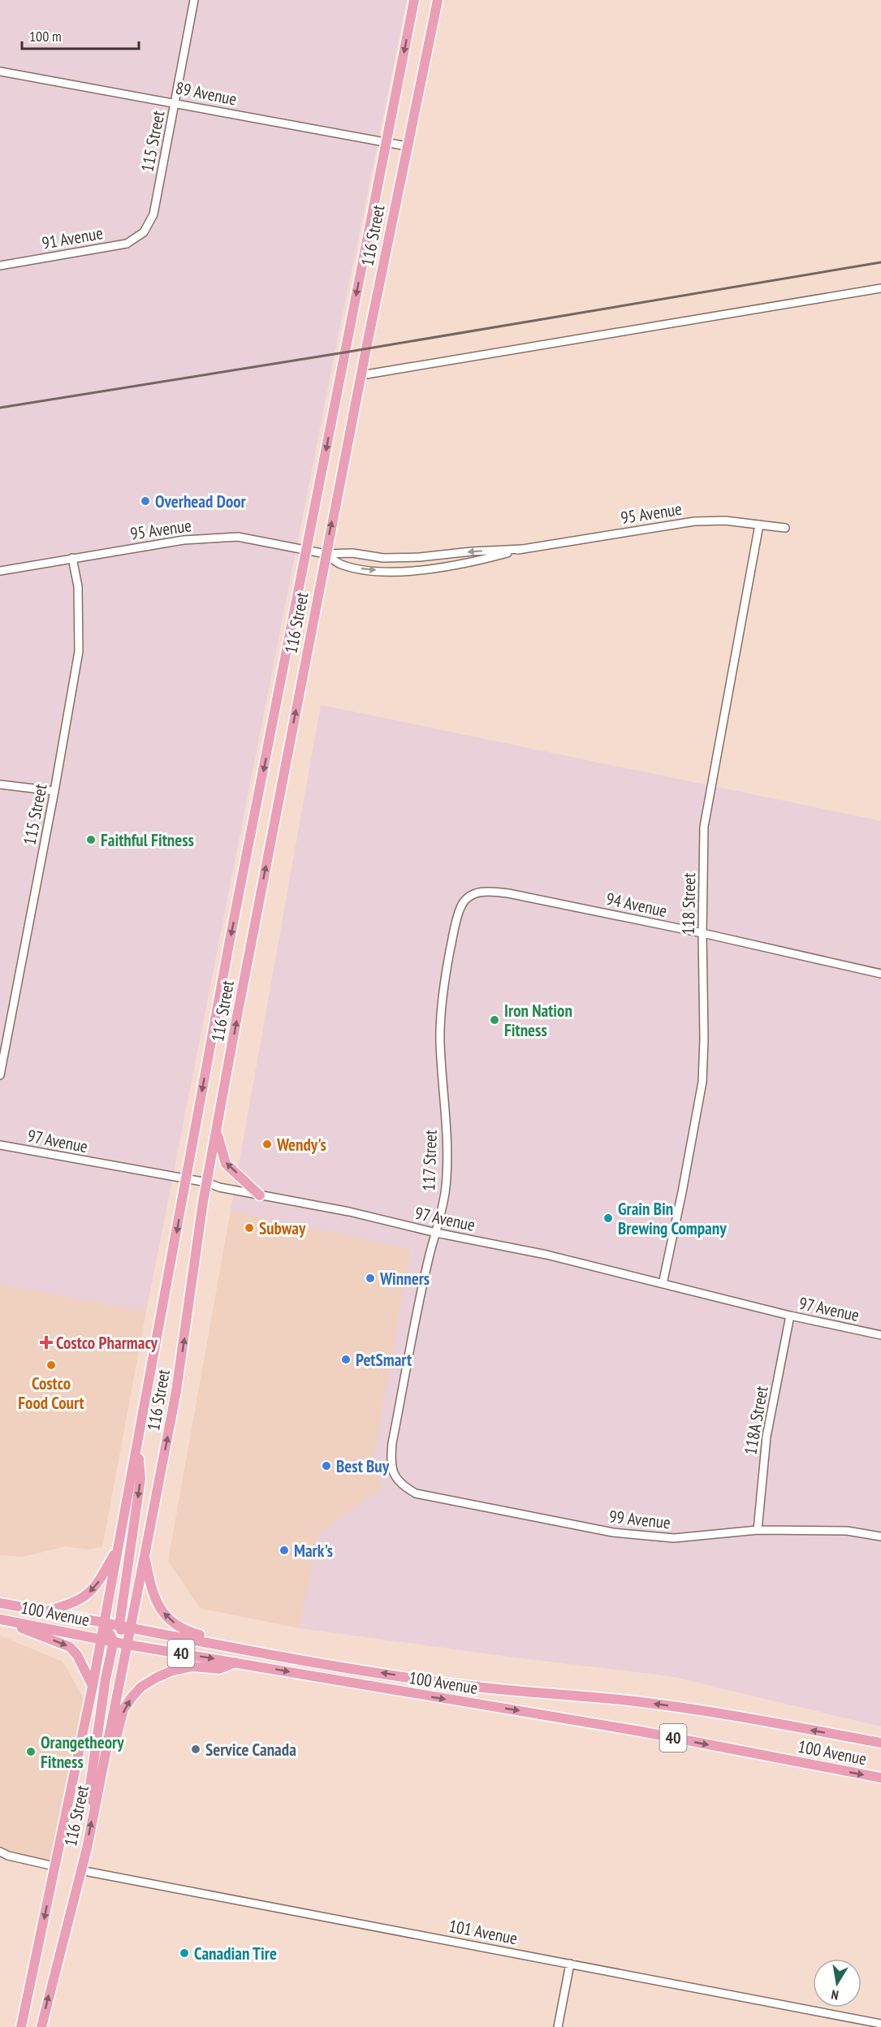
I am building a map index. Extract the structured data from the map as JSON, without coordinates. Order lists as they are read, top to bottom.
{
  "streets": {
    "main road": ["116 Street", "100 Avenue", "40"],
    "street": [
      "89 Avenue",
      "115 Street",
      "91 Avenue",
      "95 Avenue",
      "118 Street",
      "94 Avenue",
      "97 Avenue",
      "117 Street",
      "118A Street",
      "99 Avenue",
      "101 Avenue"
    ]
  },
  "crossings": [
    ["89 Avenue", "115 Street"],
    ["89 Avenue", "116 Street"],
    ["115 Street", "91 Avenue"],
    ["115 Street", "95 Avenue"],
    ["116 Street", "95 Avenue"],
    ["116 Street", "97 Avenue"],
    ["116 Street", "100 Avenue"],
    ["116 Street", "101 Avenue"],
    ["95 Avenue", "118 Street"],
    ["118 Street", "94 Avenue"],
    ["118 Street", "97 Avenue"],
    ["94 Avenue", "117 Street"],
    ["97 Avenue", "117 Street"],
    ["97 Avenue", "118A Street"],
    ["117 Street", "99 Avenue"],
    ["118A Street", "99 Avenue"]
  ],
  "places": {
    "other": [
      "Overhead Door",
      "Faithful Fitness",
      "Iron Nation Fitness",
      "Wendy's",
      "Grain Bin Brewing Company",
      "Subway",
      "Winners",
      "PetSmart",
      "Costco Food Court",
      "Best Buy",
      "Mark's",
      "Service Canada",
      "Orangetheory Fitness",
      "Canadian Tire"
    ],
    "health": ["Costco Pharmacy"]
  },
  "scale_bar": "100 m",
  "north": "bottom"
}
